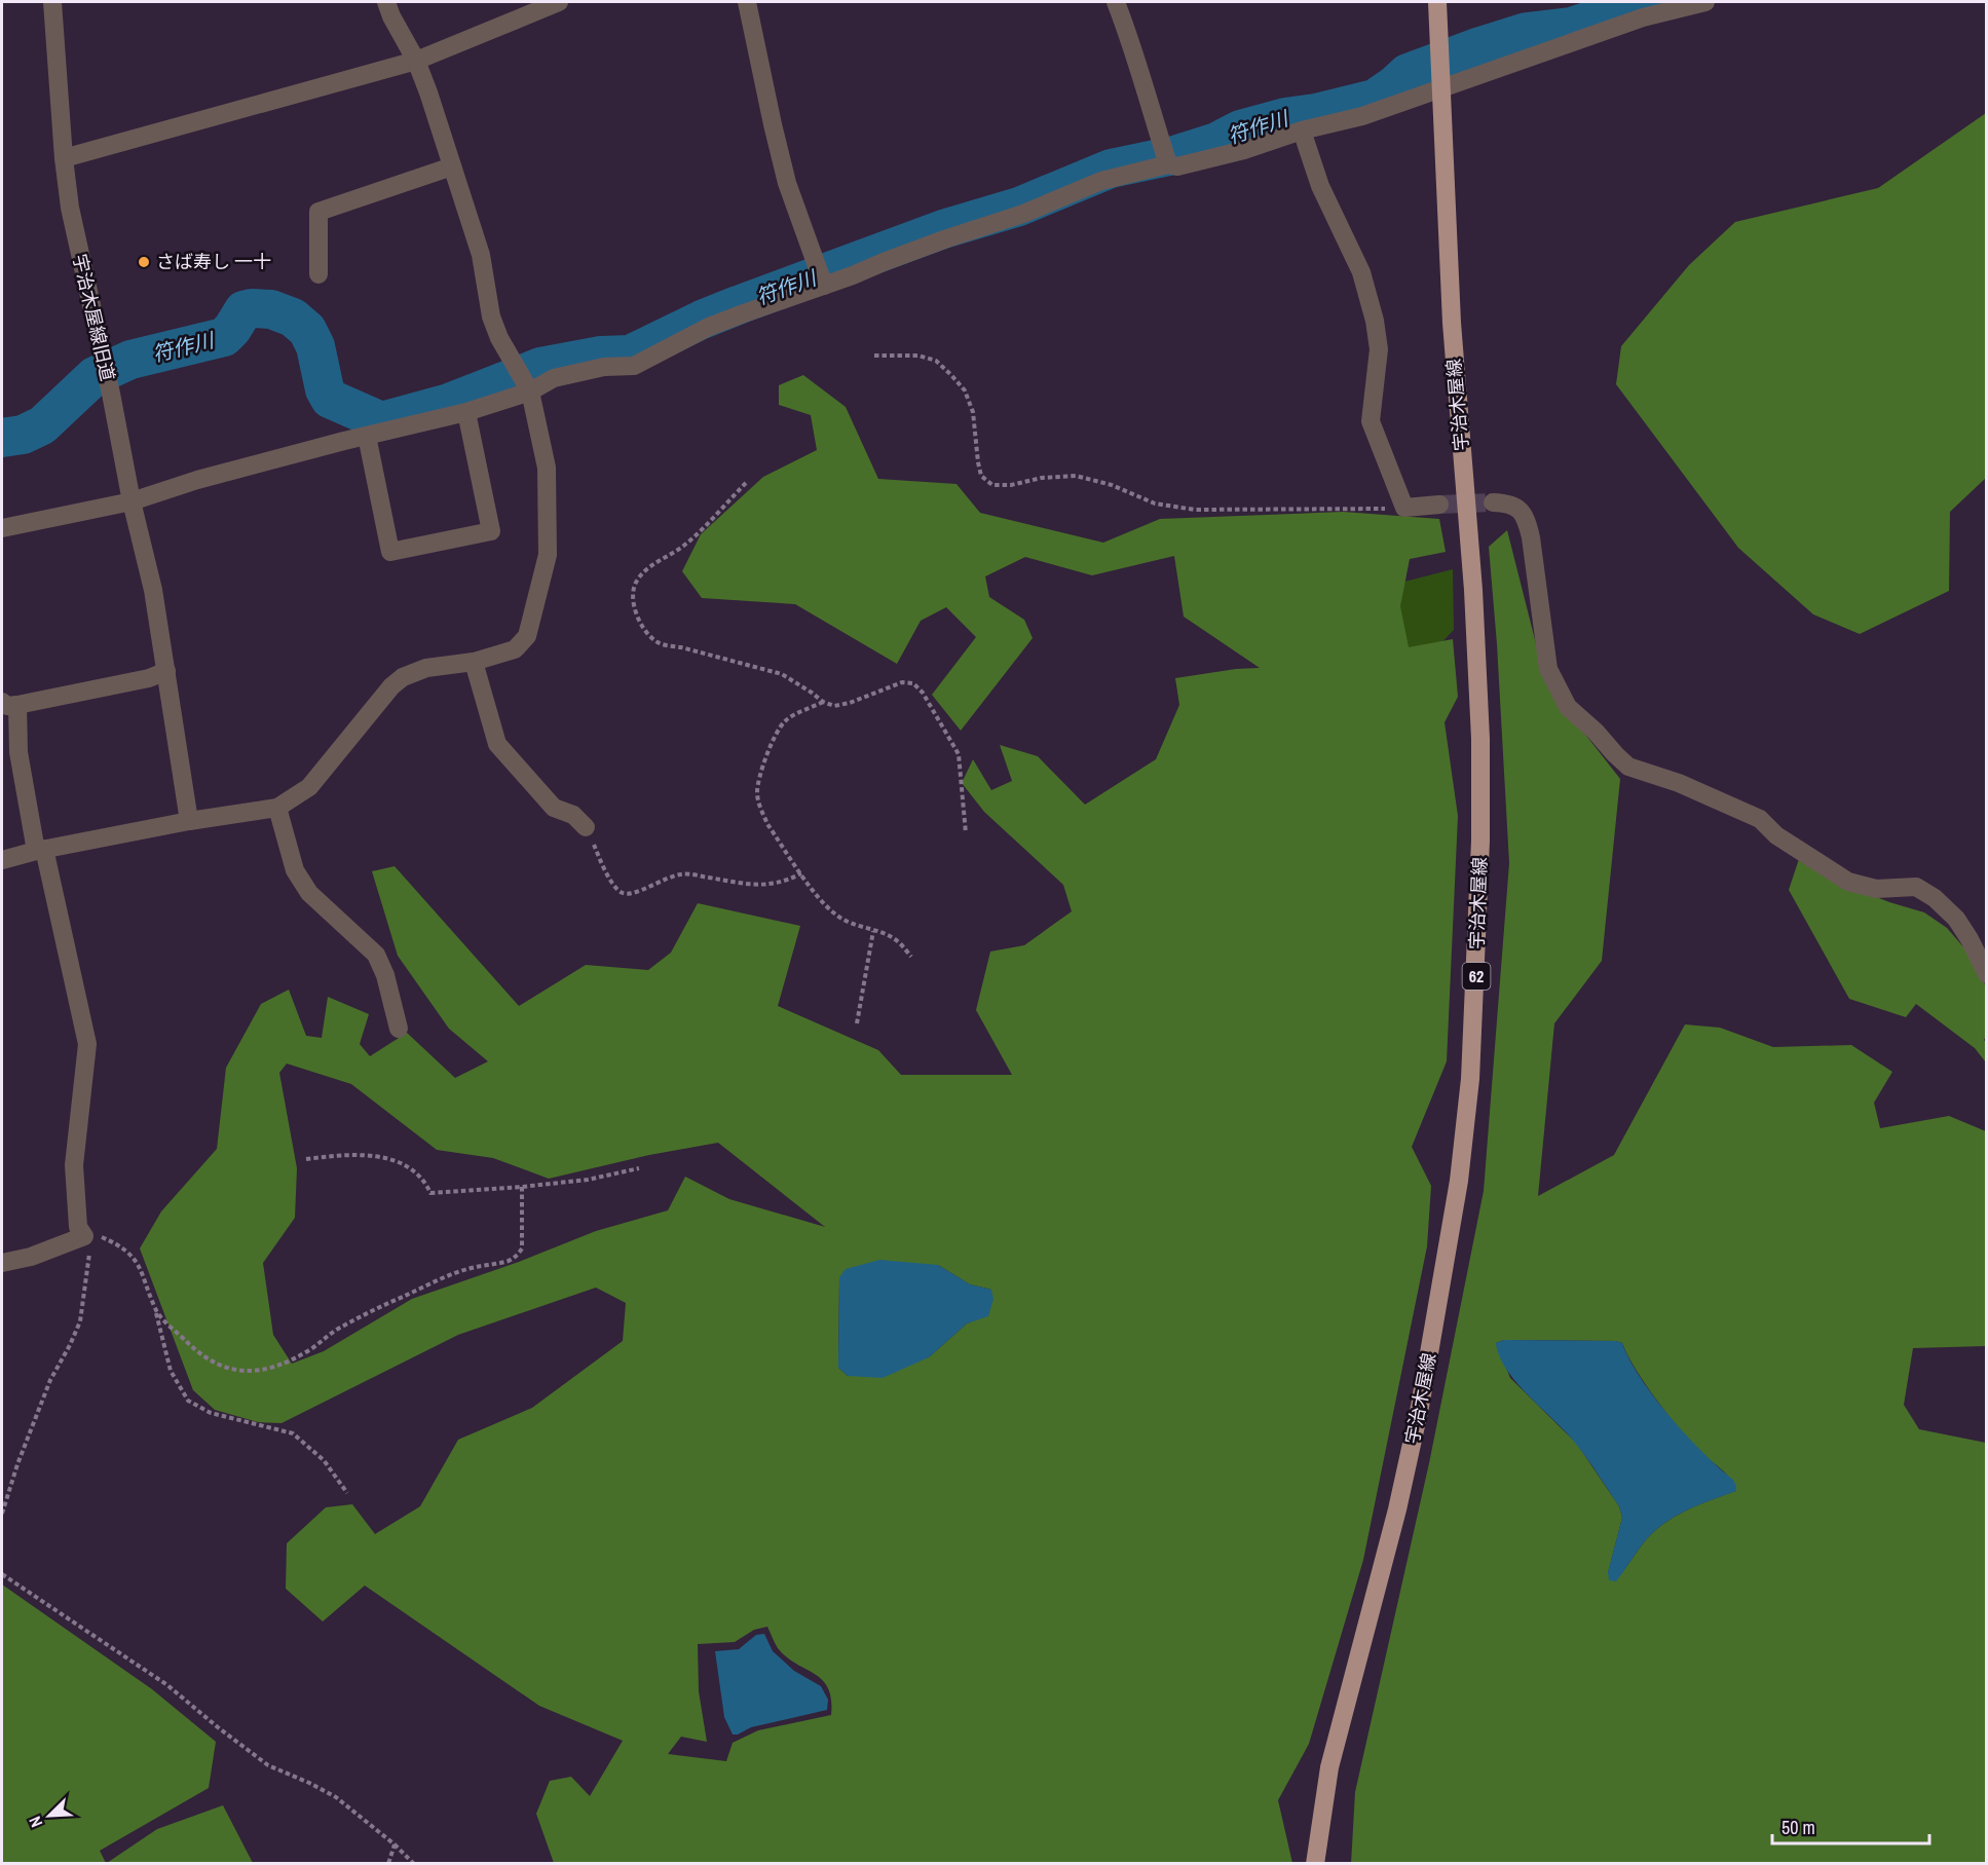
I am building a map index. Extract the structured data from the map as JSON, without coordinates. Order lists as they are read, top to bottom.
{
  "streets": {
    "main road": ["宇治木屋線", "62"],
    "street": ["宇治木屋線旧道"]
  },
  "water": ["符作川"],
  "places": ["さば寿し 一十"],
  "scale_bar": "50 m",
  "north": "bottom left"
}
